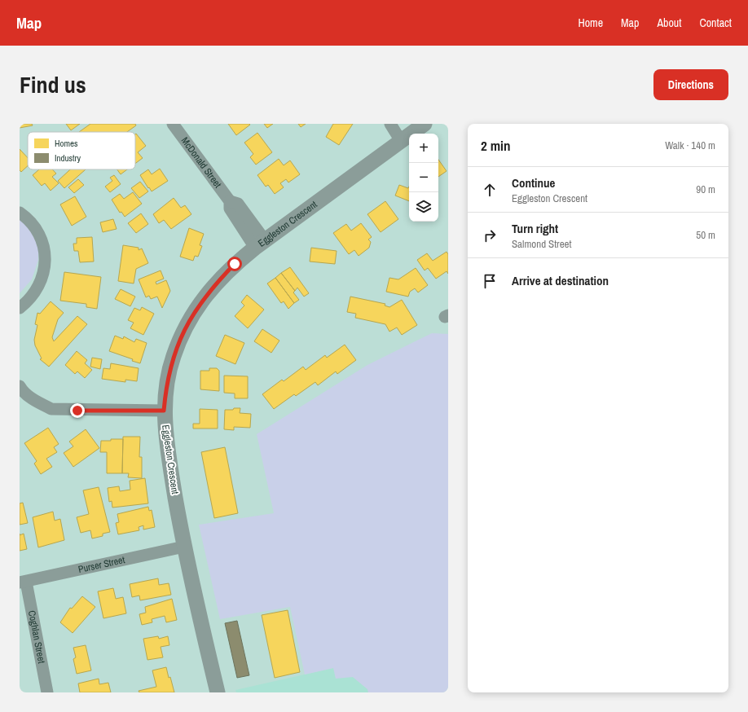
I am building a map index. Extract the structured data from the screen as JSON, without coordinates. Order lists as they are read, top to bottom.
{
  "streets": {
    "street": [
      "McDonald Street",
      "Eggleston Crescent",
      "Purser Street",
      "Coghlan Street"
    ]
  },
  "crossings": [
    ["McDonald Street", "Eggleston Crescent"],
    ["Eggleston Crescent", "Purser Street"],
    ["Purser Street", "Coghlan Street"]
  ],
  "legend": ["Homes", "Industry"],
  "page": {
    "header": "Map",
    "nav": [
      "Home",
      "Map",
      "About",
      "Contact"
    ],
    "title": "Find us",
    "buttons": "Directions",
    "heading": ["2 min", "Walk · 140 m"],
    "map_buttons": ["+", "−"],
    "list": [
      ["Continue", "Eggleston Crescent", "90 m"],
      ["Turn right", "Salmond Street", "50 m"],
      "Arrive at destination"
    ]
  }
}
